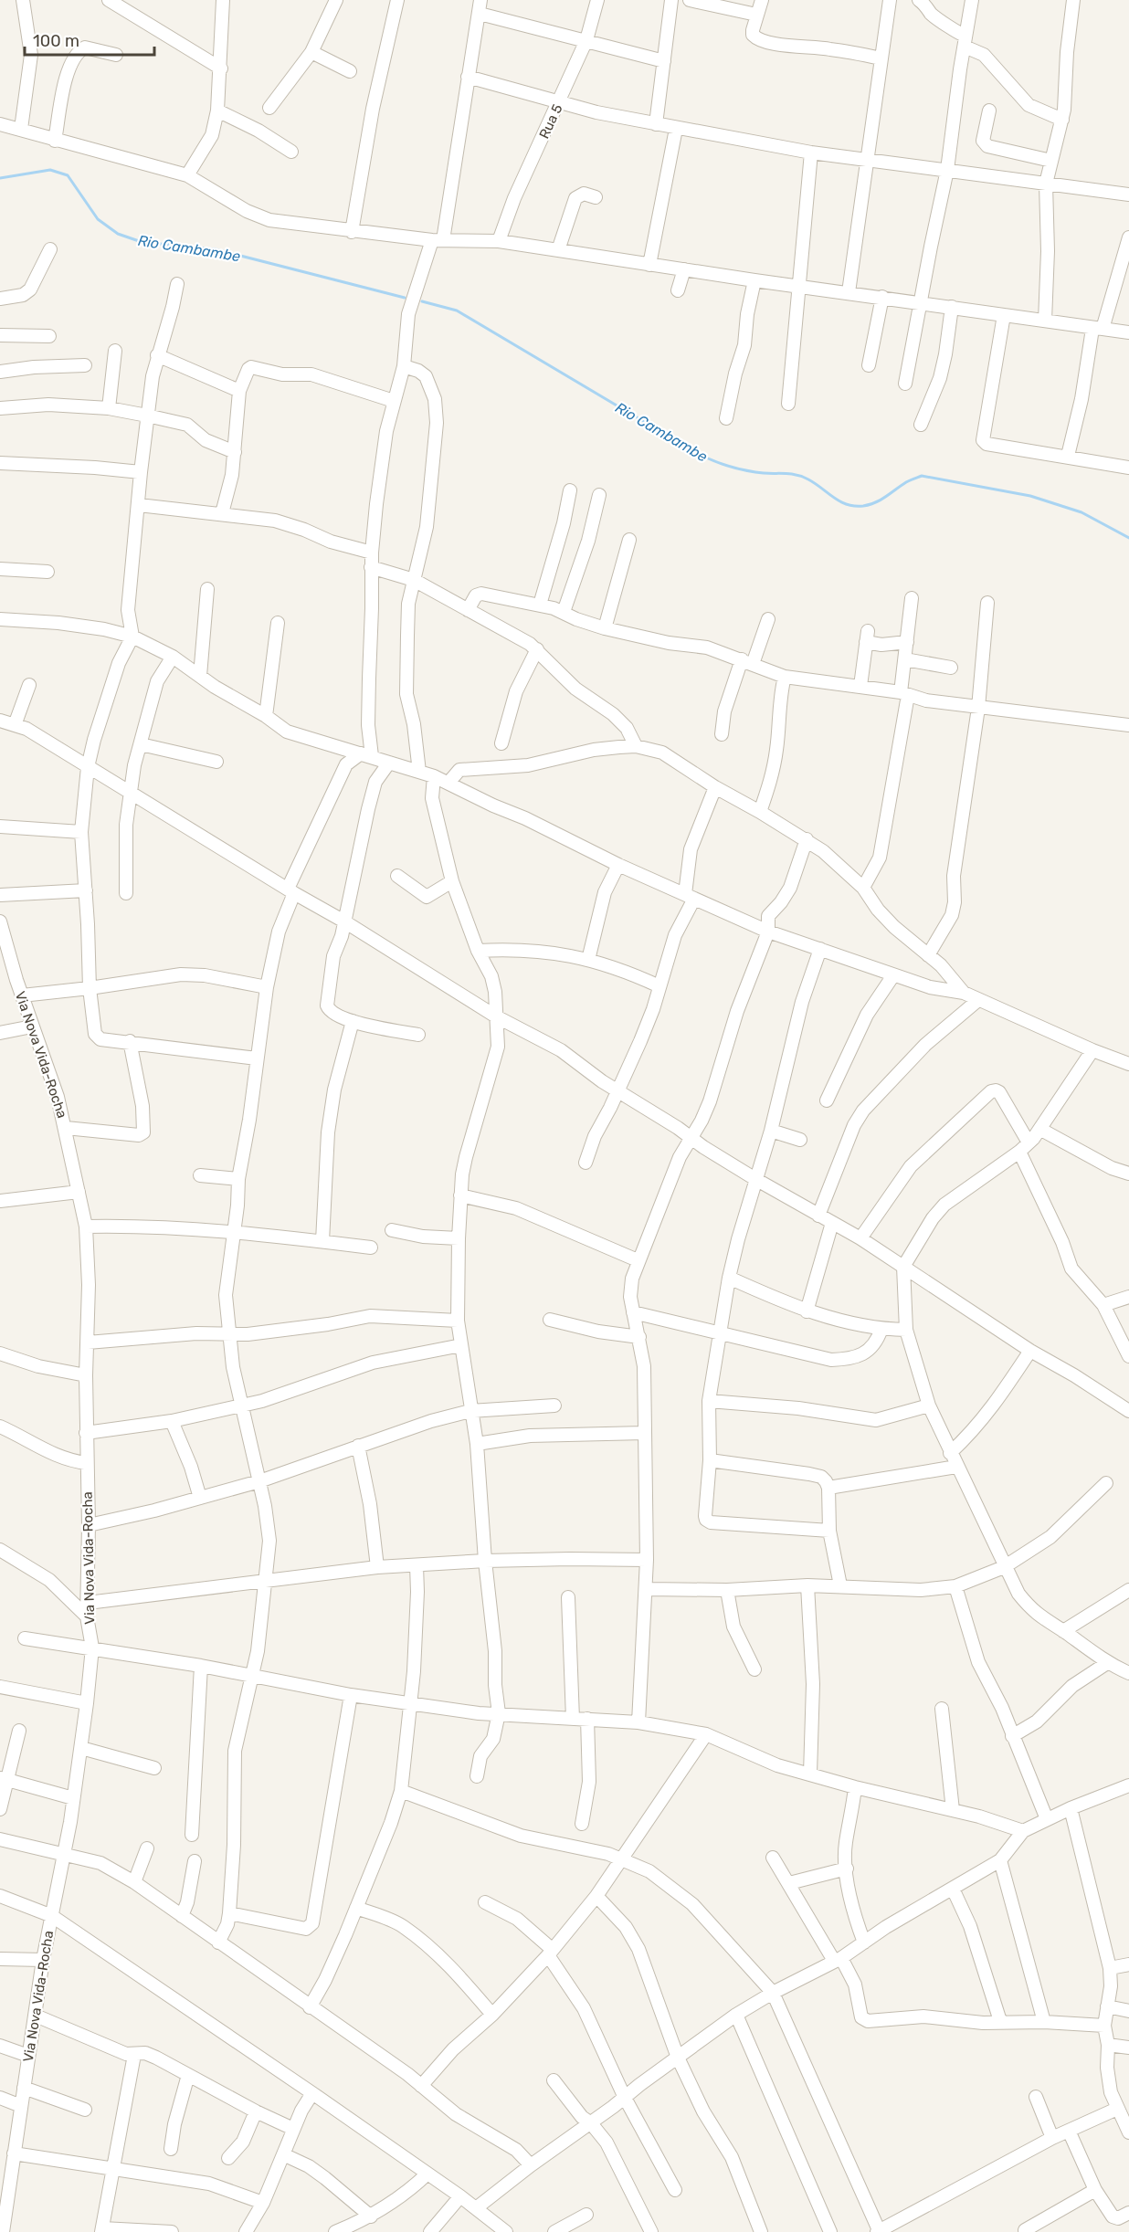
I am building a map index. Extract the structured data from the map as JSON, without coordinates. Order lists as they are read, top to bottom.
{
  "streets": {
    "street": ["Rua 5", "Via Nova Vida-Rocha"]
  },
  "water": ["Rio Cambambe"],
  "scale_bar": "100 m"
}
